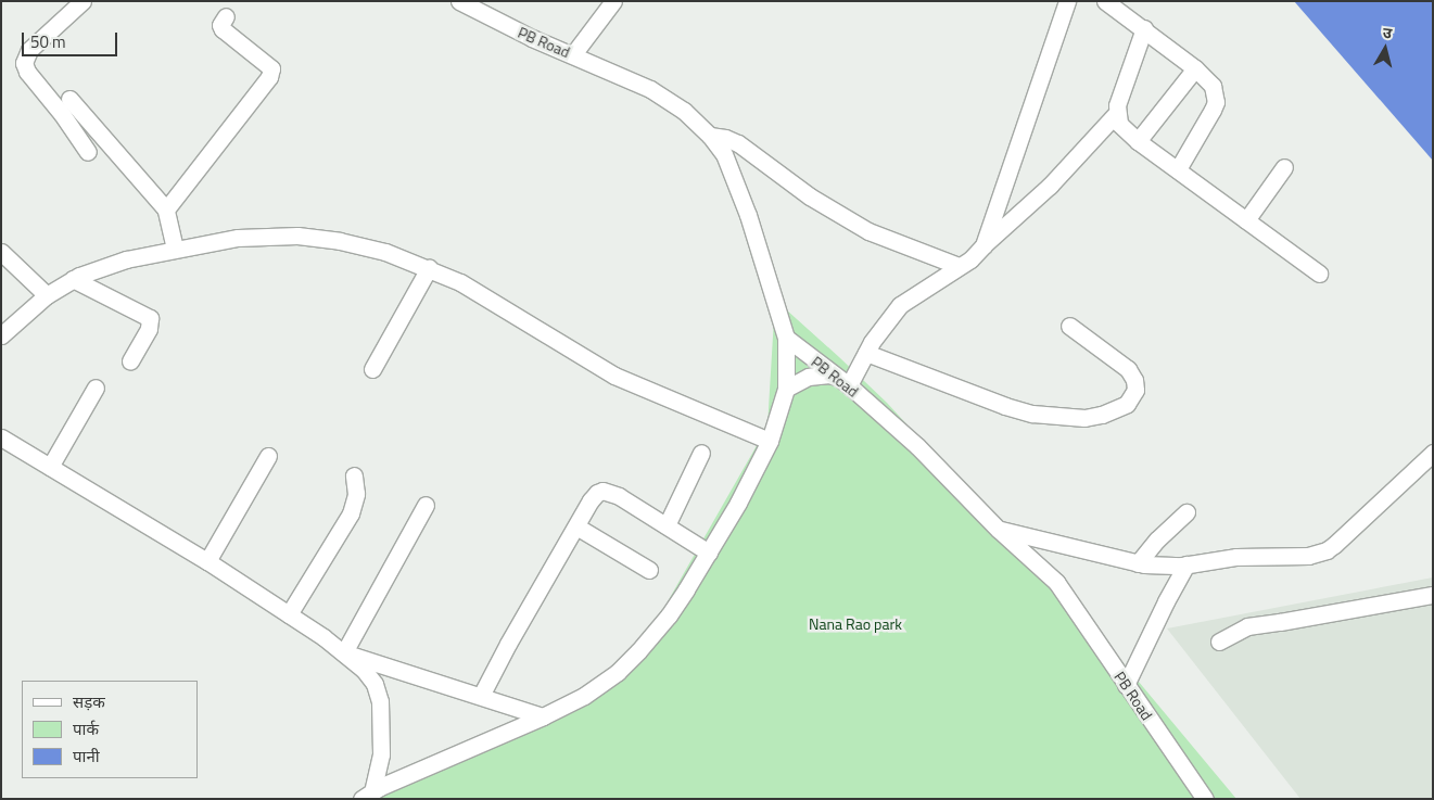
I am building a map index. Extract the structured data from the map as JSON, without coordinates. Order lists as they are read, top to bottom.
{
  "streets": {
    "street": ["PB Road"]
  },
  "parks": ["Nana Rao park"],
  "legend": ["सड़क", "पार्क", "पानी"],
  "scale_bar": "50 m",
  "north": "top"
}
